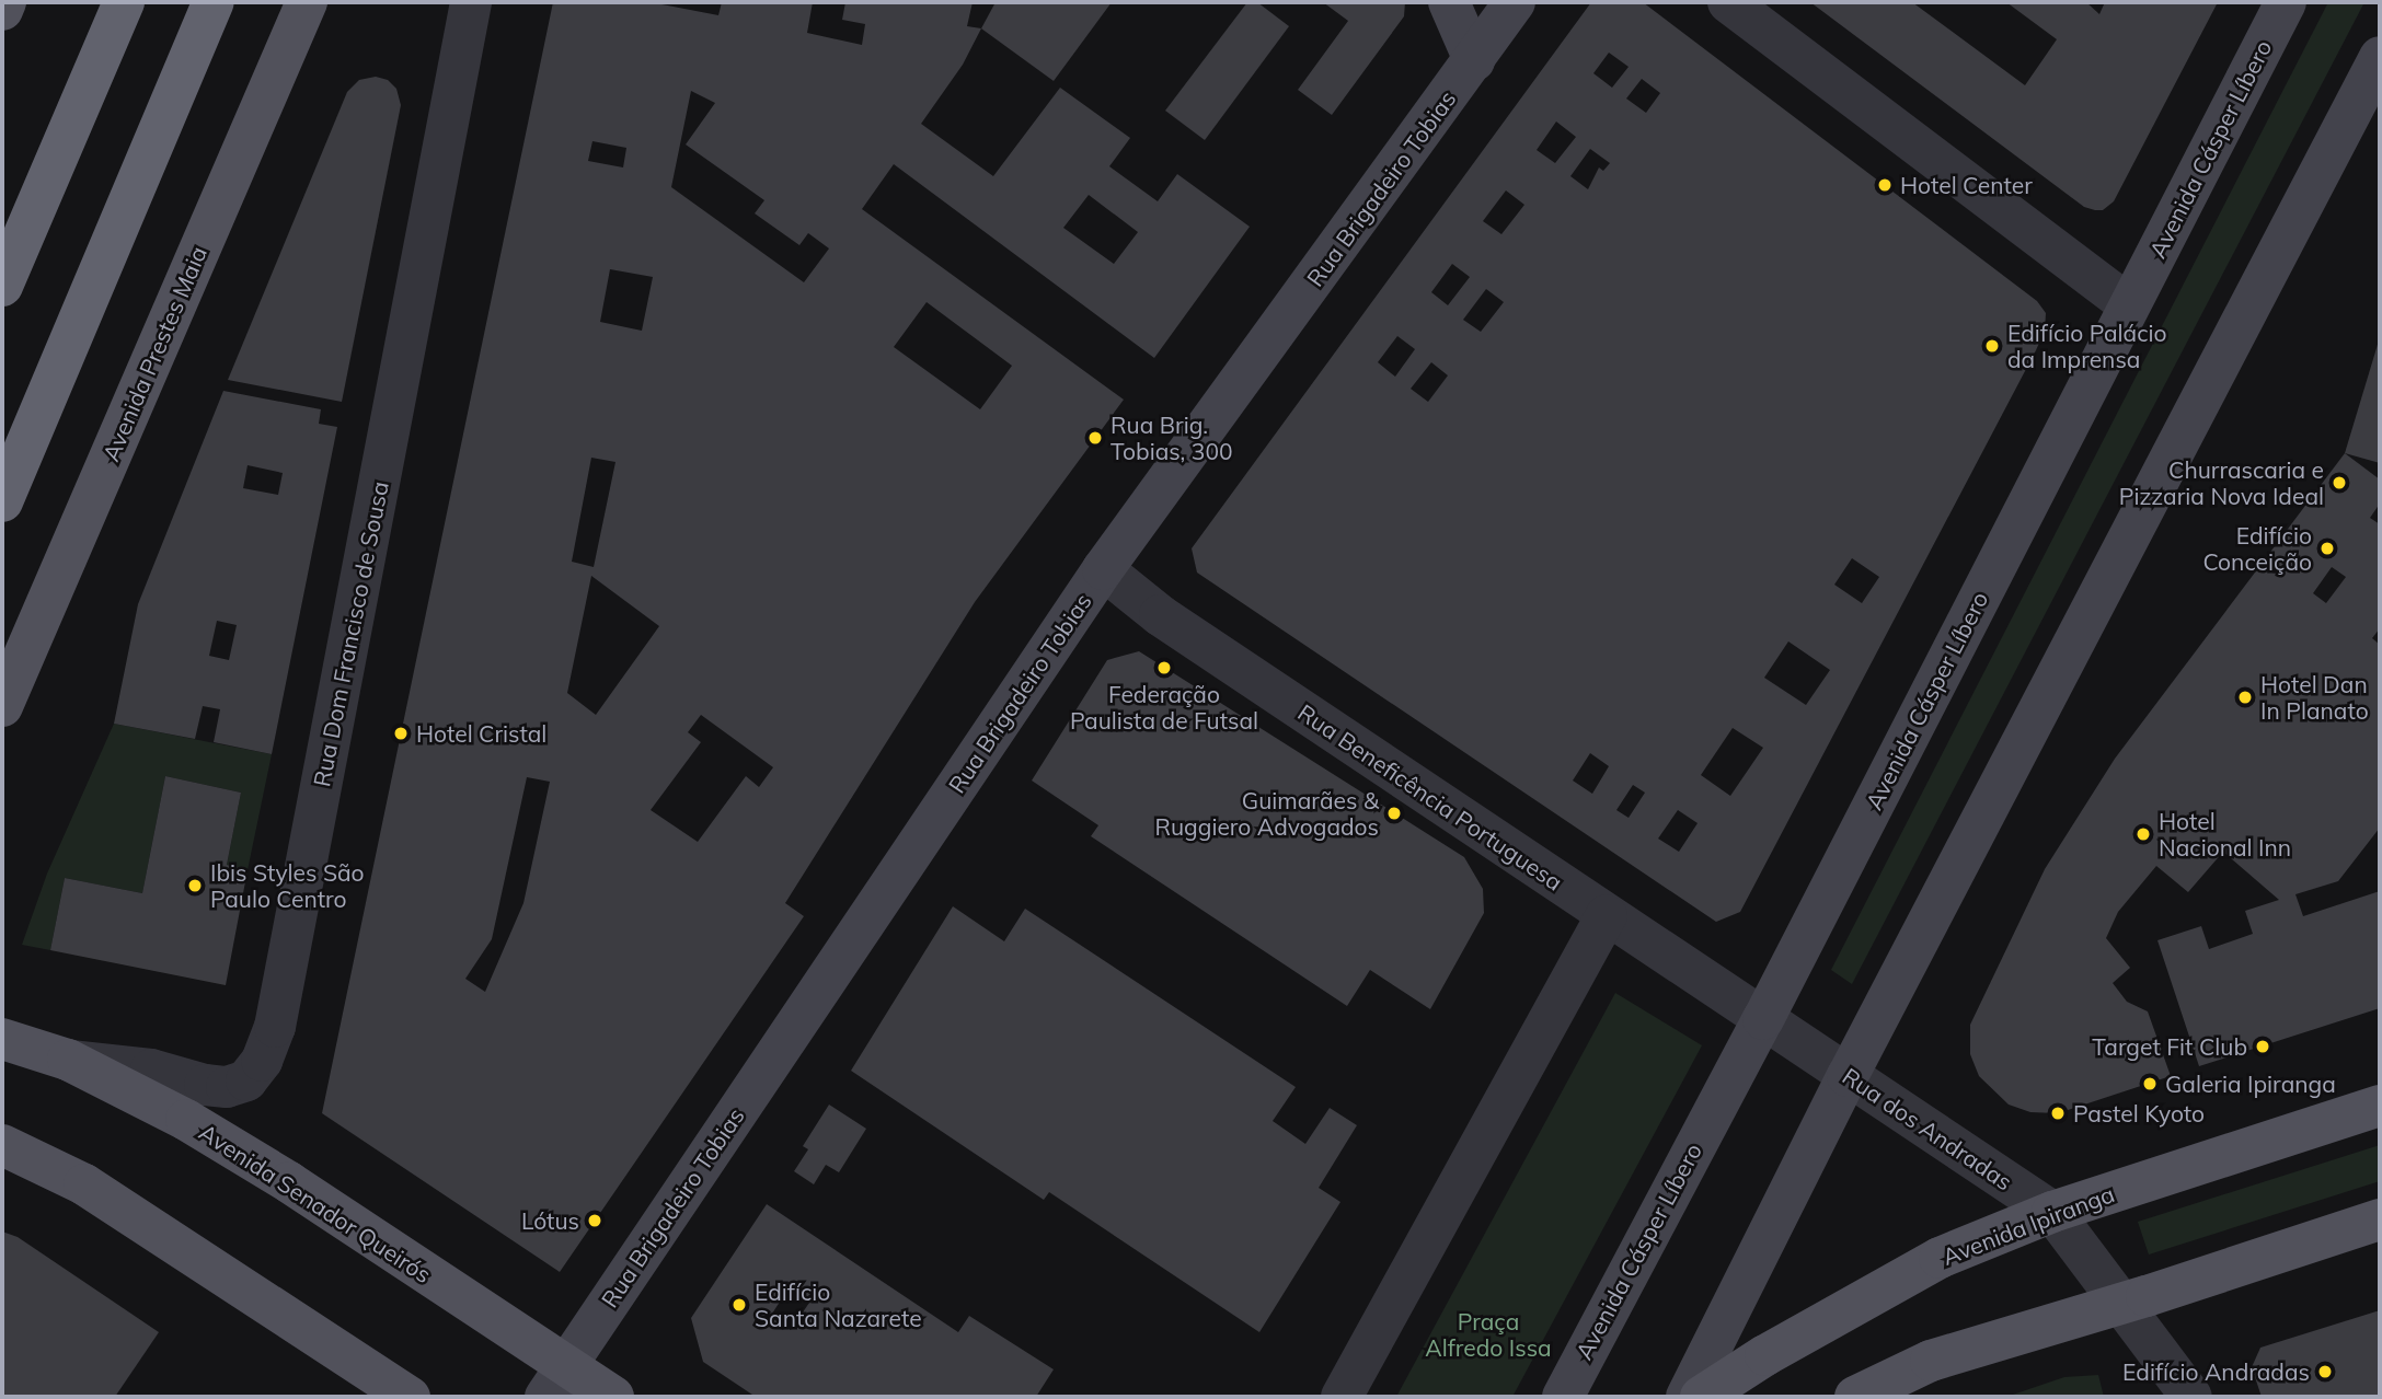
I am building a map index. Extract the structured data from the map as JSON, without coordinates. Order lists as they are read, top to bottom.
{
  "streets": {
    "main road": [
      "Avenida Cásper Líbero",
      "Rua Brigadeiro Tobias",
      "Avenida Prestes Maia",
      "Avenida Senador Queirós",
      "Avenida Ipiranga"
    ],
    "street": ["Rua Dom Francisco de Sousa", "Rua Beneficência Portuguesa", "Rua dos Andradas"]
  },
  "crossings": [
    ["Avenida Cásper Líbero", "Rua Beneficência Portuguesa"],
    ["Avenida Cásper Líbero", "Rua dos Andradas"],
    ["Rua Brigadeiro Tobias", "Rua Beneficência Portuguesa"],
    ["Rua Brigadeiro Tobias", "Avenida Senador Queirós"],
    ["Rua Dom Francisco de Sousa", "Avenida Senador Queirós"],
    ["Rua Beneficência Portuguesa", "Rua dos Andradas"],
    ["Rua dos Andradas", "Avenida Ipiranga"]
  ],
  "parks": ["Praça Alfredo Issa"],
  "places": [
    "Hotel Center",
    "Edifício Palácio da Imprensa",
    "Rua Brig. Tobias, 300",
    "Churrascaria e Pizzaria Nova Ideal",
    "Edifício Conceição",
    "Federação Paulista de Futsal",
    "Hotel Dan In Planato",
    "Hotel Cristal",
    "Guimarães & Ruggiero Advogados",
    "Hotel Nacional Inn",
    "Ibis Styles São Paulo Centro",
    "Target Fit Club",
    "Galeria Ipiranga",
    "Pastel Kyoto",
    "Lótus",
    "Edifício Santa Nazarete",
    "Edifício Andradas"
  ]
}
